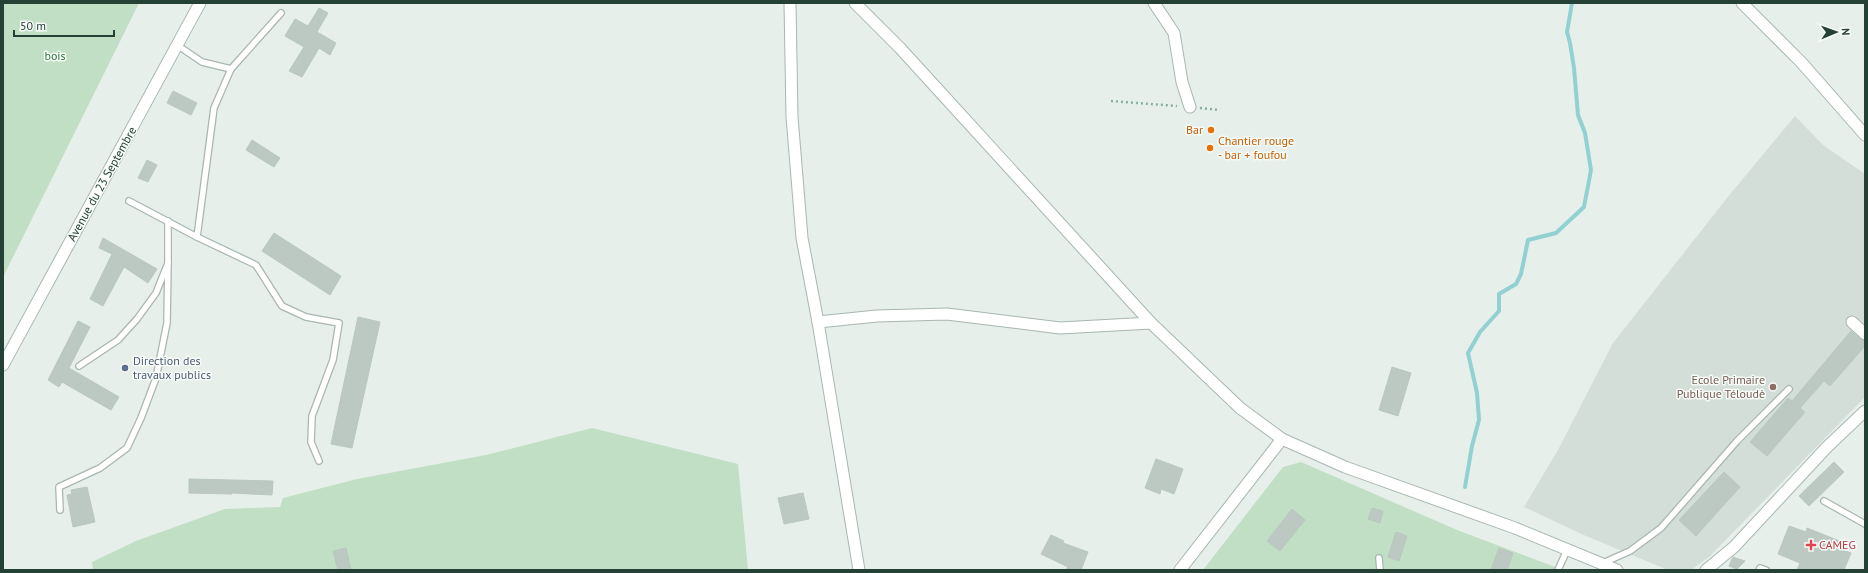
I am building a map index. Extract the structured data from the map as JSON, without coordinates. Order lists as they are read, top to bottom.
{
  "streets": {
    "street": ["Avenue du 23 Septembre"]
  },
  "parks": ["bois"],
  "places": {
    "other": [
      "Bar",
      "Chantier rouge - bar + foufou",
      "Direction des travaux publics",
      "Ecole Primaire Publique Téloudè"
    ],
    "health": ["CAMEG"]
  },
  "scale_bar": "50 m",
  "north": "right"
}
